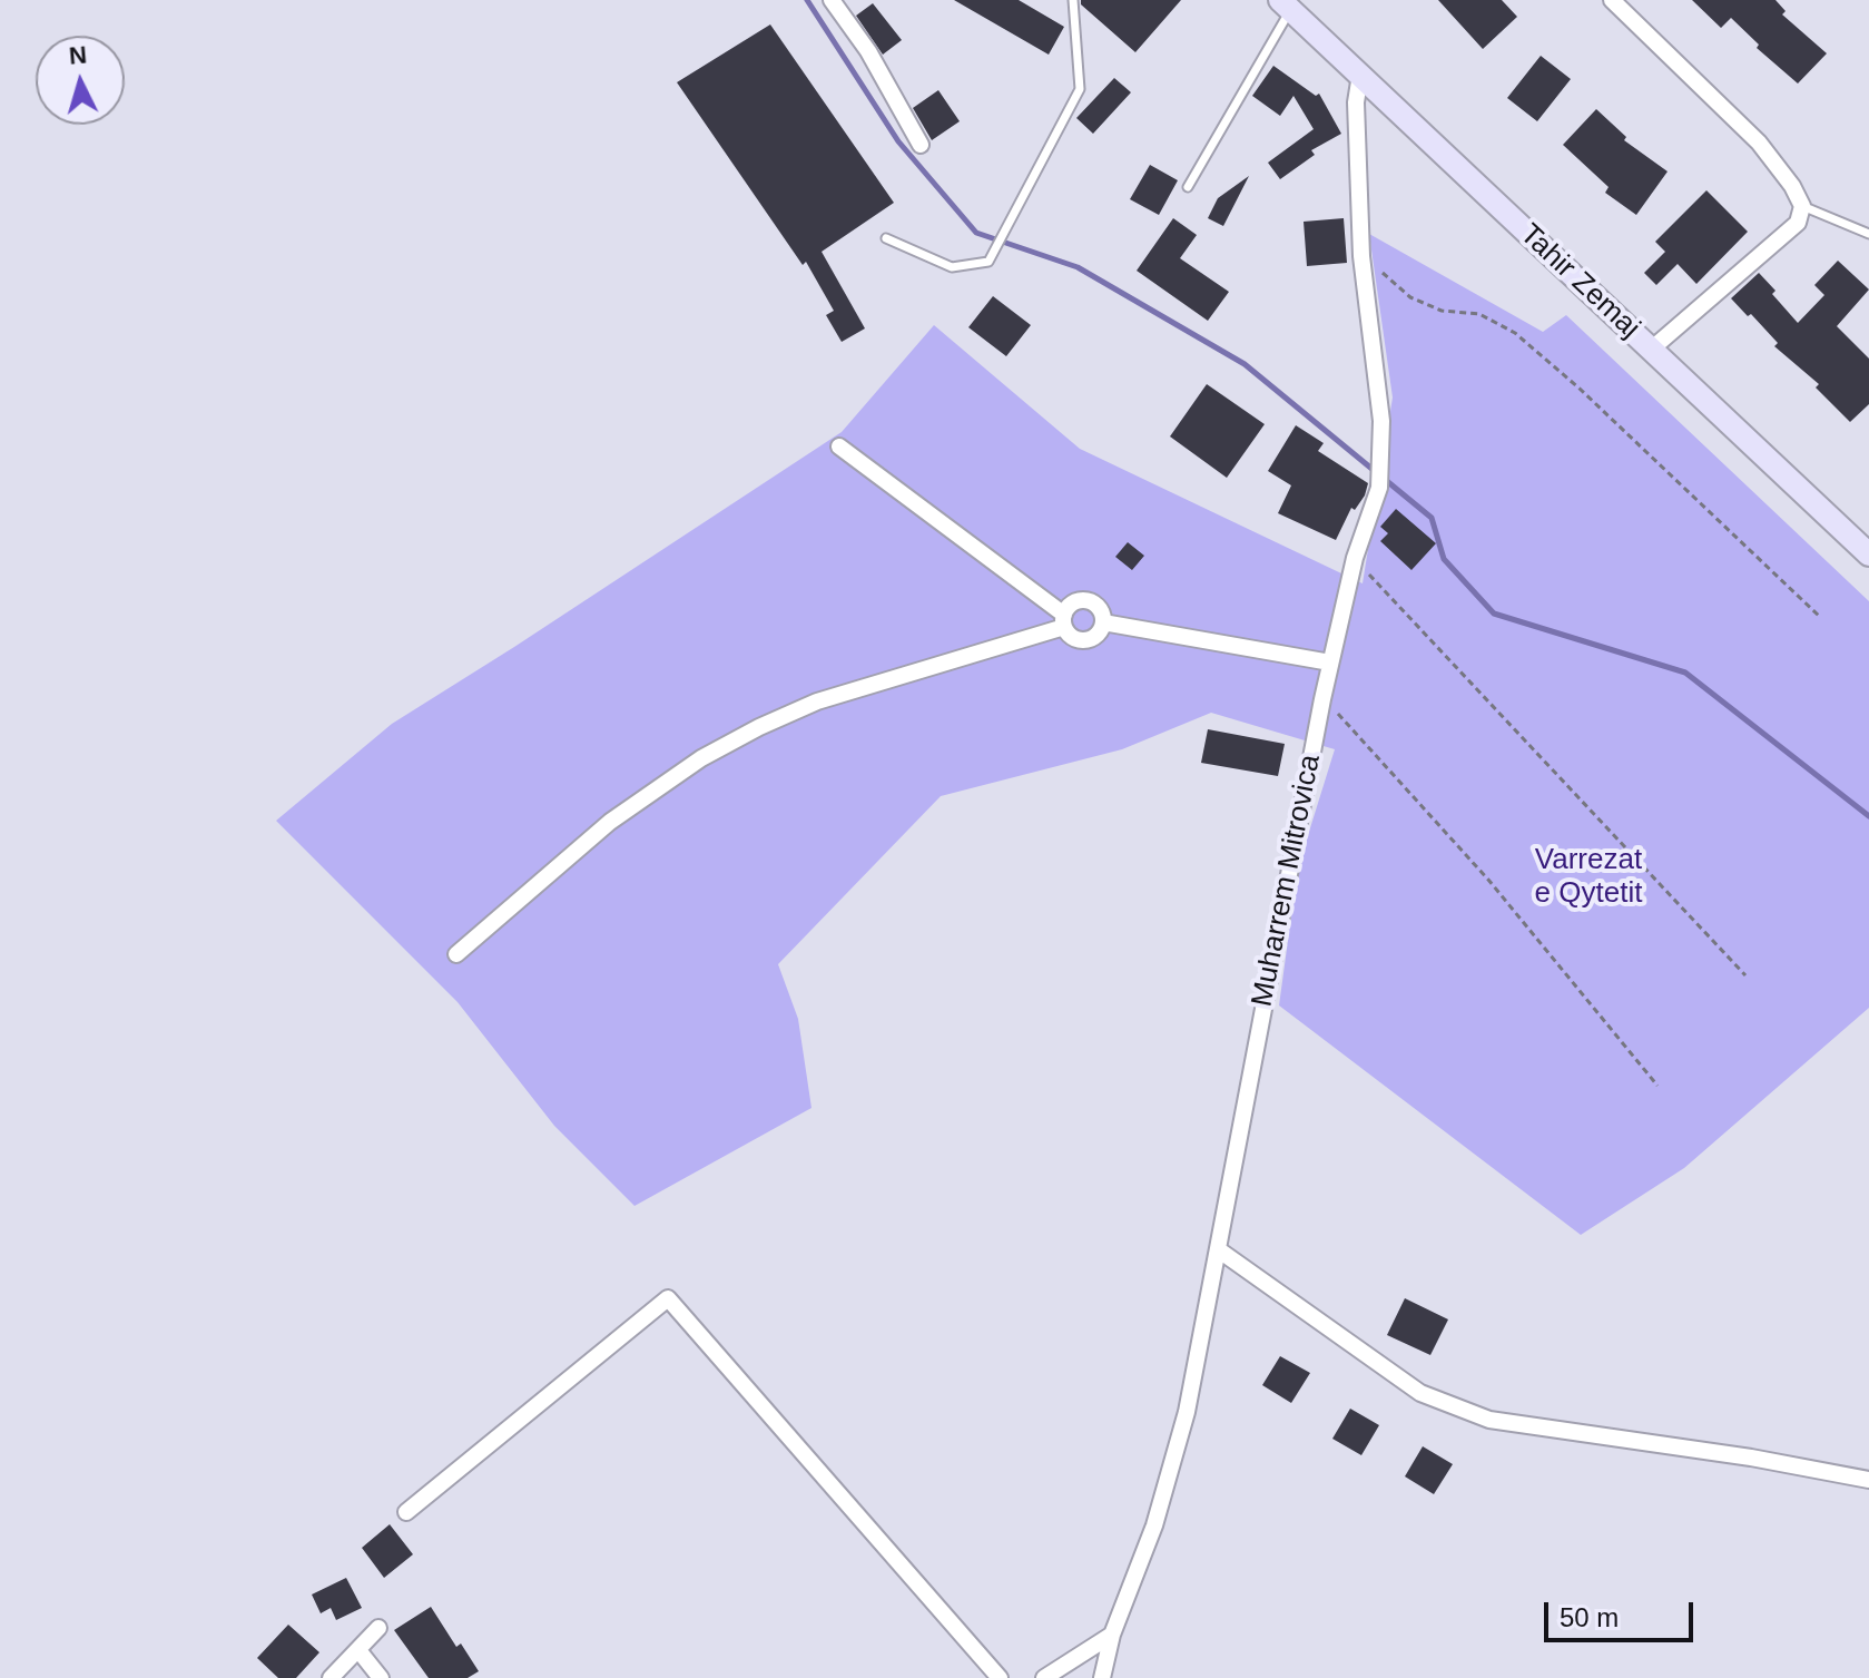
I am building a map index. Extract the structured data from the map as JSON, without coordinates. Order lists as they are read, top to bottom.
{
  "streets": {
    "main road": ["Tahir Zemaj"],
    "street": ["Muharrem Mitrovica"]
  },
  "crossings": [
    ["Tahir Zemaj", "Muharrem Mitrovica"]
  ],
  "parks": ["Varrezat e Qytetit"],
  "scale_bar": "50 m",
  "north": "top"
}
